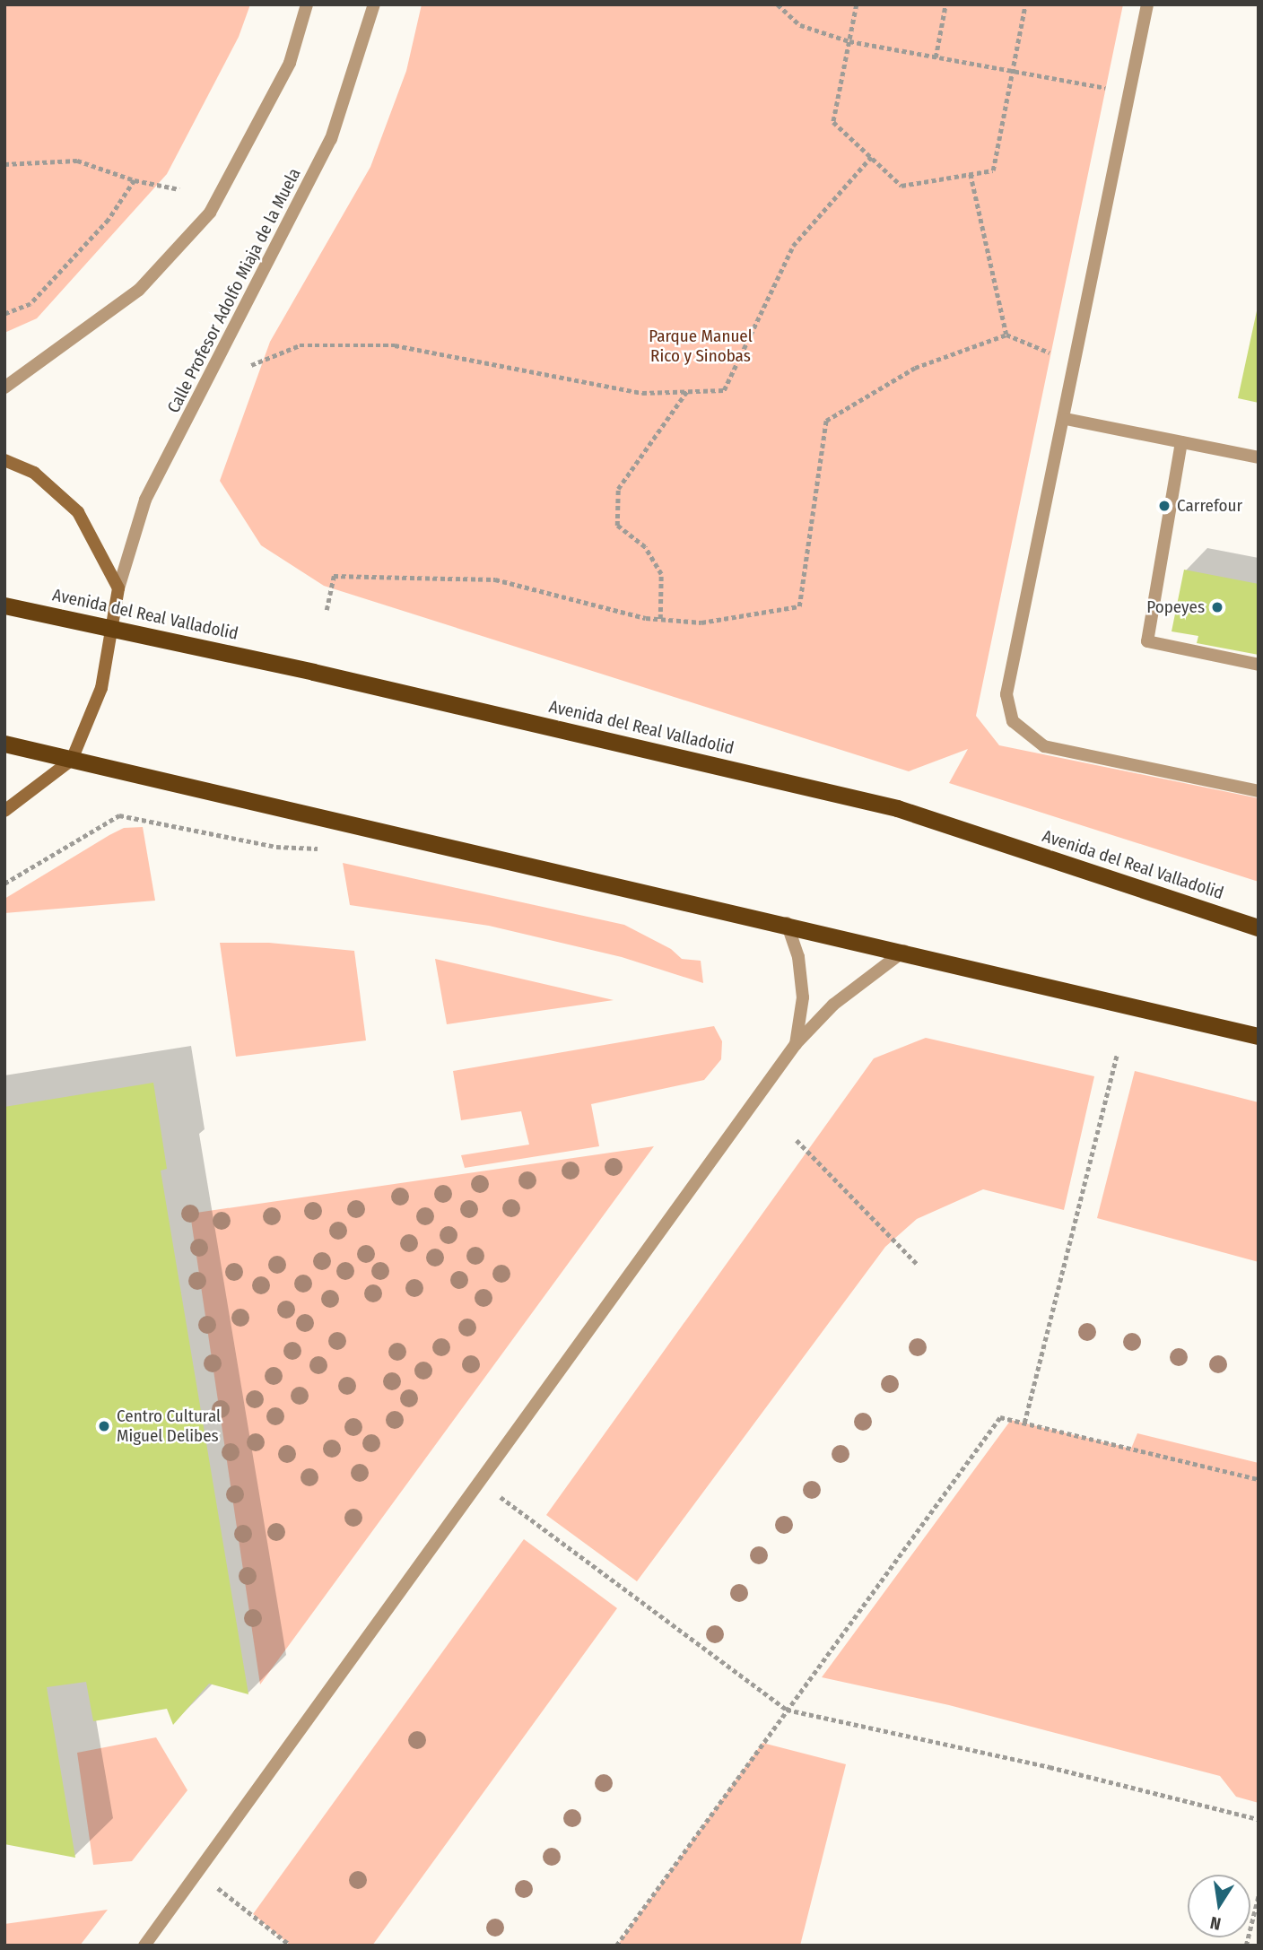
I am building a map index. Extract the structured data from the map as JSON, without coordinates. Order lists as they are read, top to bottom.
{
  "streets": {
    "highway": ["Avenida del Real Valladolid"],
    "street": ["Calle Profesor Adolfo Miaja de la Muela"]
  },
  "parks": ["Parque Manuel Rico y Sinobas"],
  "places": ["Carrefour", "Popeyes", "Centro Cultural Miguel Delibes"],
  "north": "bottom"
}
